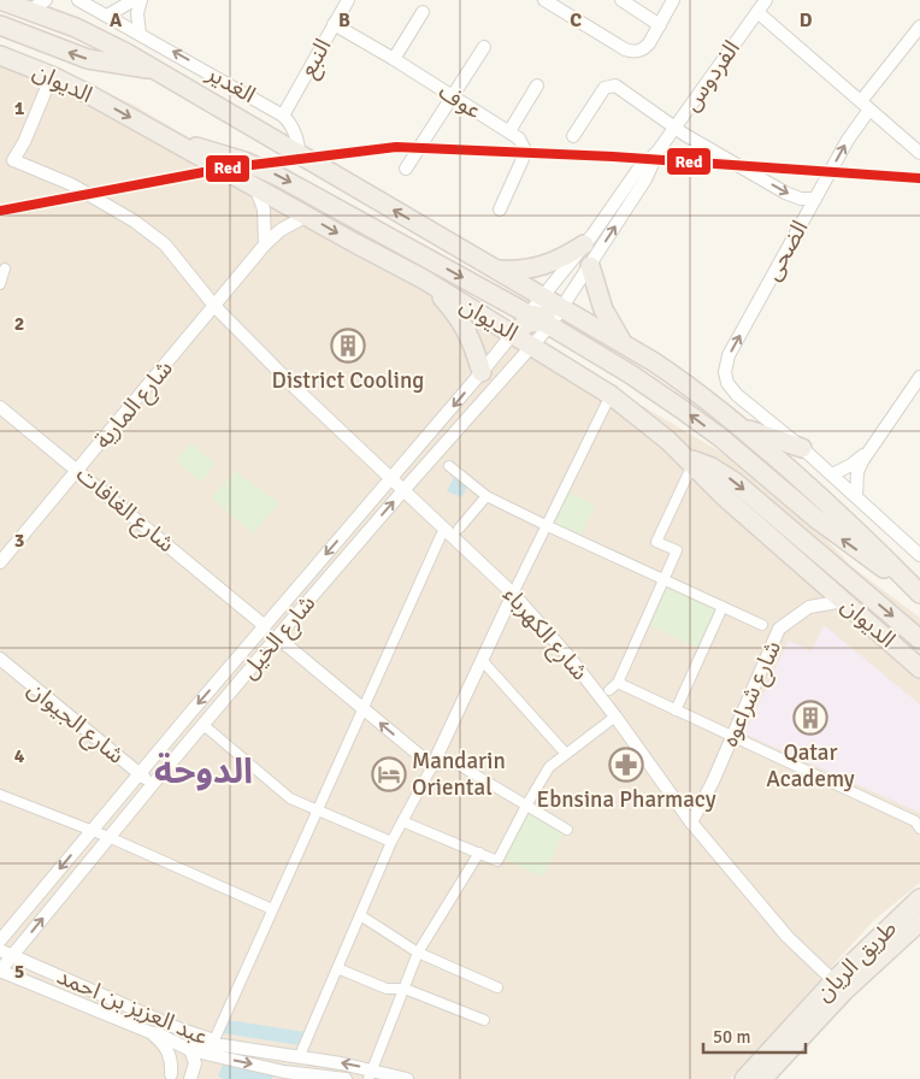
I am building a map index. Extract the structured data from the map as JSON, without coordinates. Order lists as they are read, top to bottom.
{
  "streets": {
    "main road": ["الديوان", "طريق الريان"],
    "street": [
      "النبع",
      "الفردوس",
      "الغدير",
      "عوف",
      "الضحى",
      "شارع المارية",
      "شارع الغافات",
      "شارع الكهرباء",
      "شارع الخيل",
      "شارع شراعوه",
      "شارع الجيوان",
      "عبد العزيز بن احمد"
    ]
  },
  "crossings": [
    ["النبع", "الغدير"],
    ["النبع", "عوف"],
    ["الفردوس", "الديوان"],
    ["الفردوس", "شارع الخيل"],
    ["الديوان", "الغدير"],
    ["الديوان", "شارع المارية"],
    ["الديوان", "شارع الكهرباء"],
    ["الديوان", "شارع الخيل"],
    ["الديوان", "شارع شراعوه"],
    ["شارع المارية", "شارع الغافات"],
    ["شارع المارية", "شارع الكهرباء"],
    ["شارع الغافات", "شارع الخيل"],
    ["شارع الكهرباء", "شارع الخيل"],
    ["شارع الكهرباء", "شارع شراعوه"],
    ["شارع الكهرباء", "طريق الريان"],
    ["شارع الخيل", "شارع الجيوان"],
    ["شارع الخيل", "عبد العزيز بن احمد"]
  ],
  "one_way": ["الغدير", "الضحى"],
  "districts": ["الدوحة"],
  "places": {
    "building": ["District Cooling", "Qatar Academy"],
    "pharmacy": ["Ebnsina Pharmacy"],
    "hotel": ["Mandarin Oriental"]
  },
  "lines": ["transit line Red"],
  "scale_bar": "50 m",
  "grid": {
    "columns": [
      "A",
      "B",
      "C",
      "D"
    ],
    "rows": [
      "1",
      "2",
      "3",
      "4",
      "5"
    ]
  }
}
